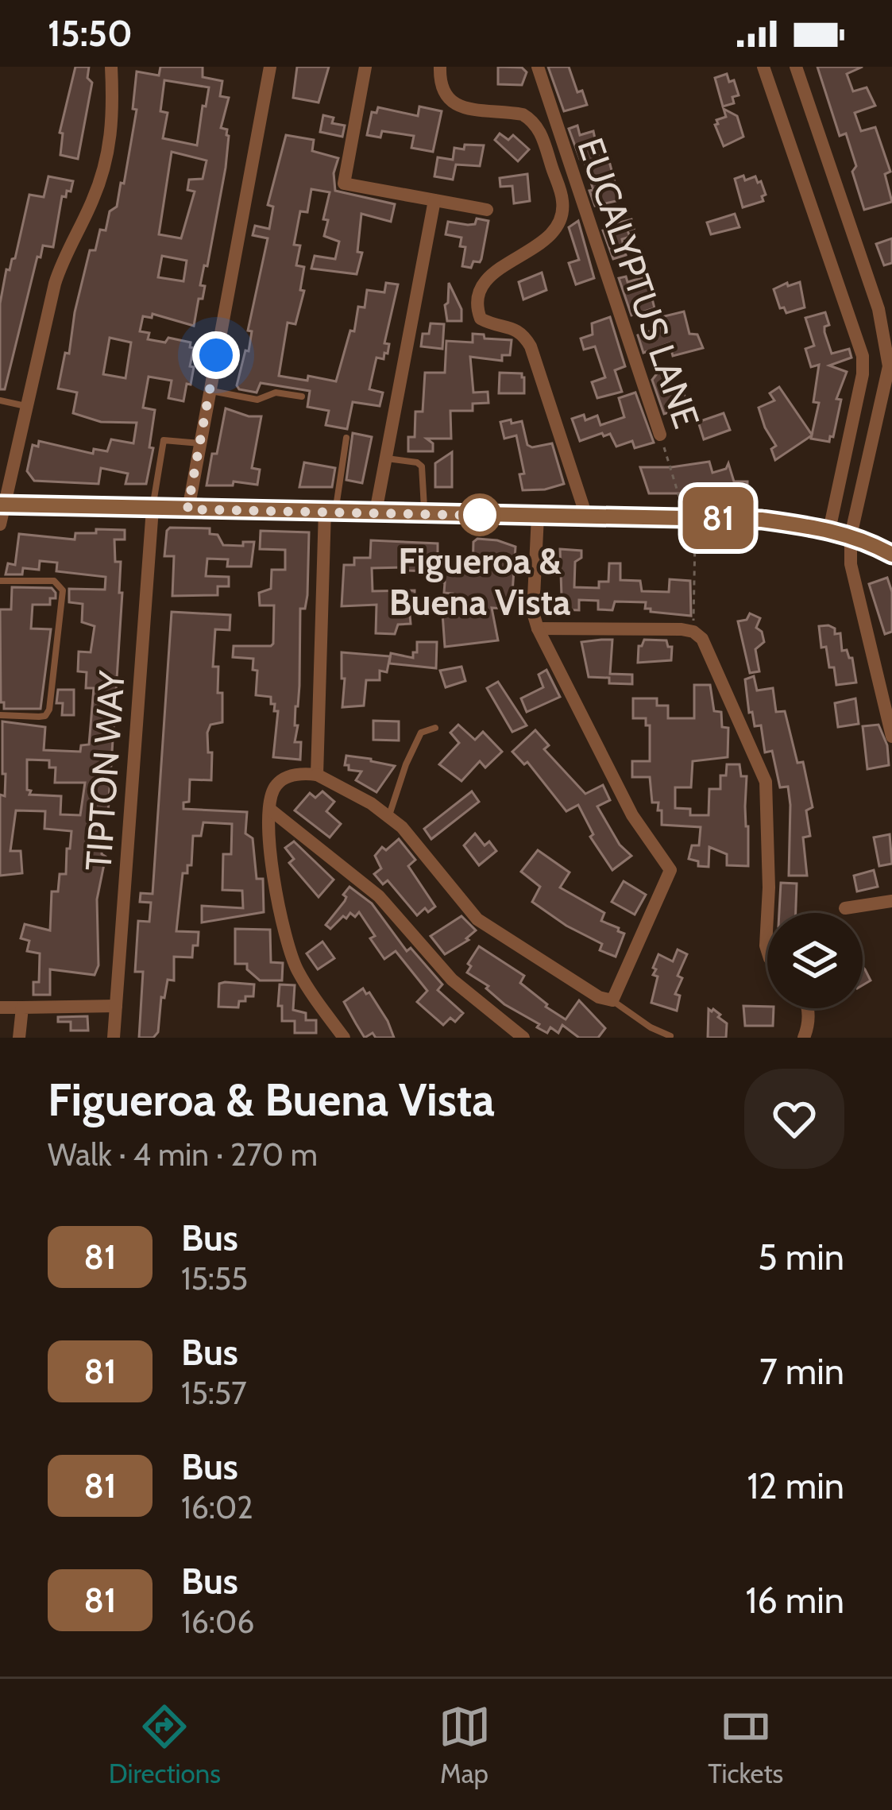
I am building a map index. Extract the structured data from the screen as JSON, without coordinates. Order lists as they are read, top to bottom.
{
  "streets": {
    "street": ["EUCALYPTUS LANE", "TIPTON WAY"]
  },
  "places": ["Figueroa & Buena Vista"],
  "lines": ["bus line 81"],
  "page": {
    "status": "15:50",
    "on_map": "81",
    "heading": ["Figueroa & Buena Vista", "Walk · 4 min · 270 m"],
    "list": [
      {
        "mark": "81",
        "name": "Bus",
        "note": "15:55",
        "value": "5 min"
      },
      {
        "mark": "81",
        "name": "Bus",
        "note": "15:57",
        "value": "7 min"
      },
      {
        "mark": "81",
        "name": "Bus",
        "note": "16:02",
        "value": "12 min"
      },
      {
        "mark": "81",
        "name": "Bus",
        "note": "16:06",
        "value": "16 min"
      }
    ],
    "tabs": ["Directions", "Map", "Tickets"]
  }
}
